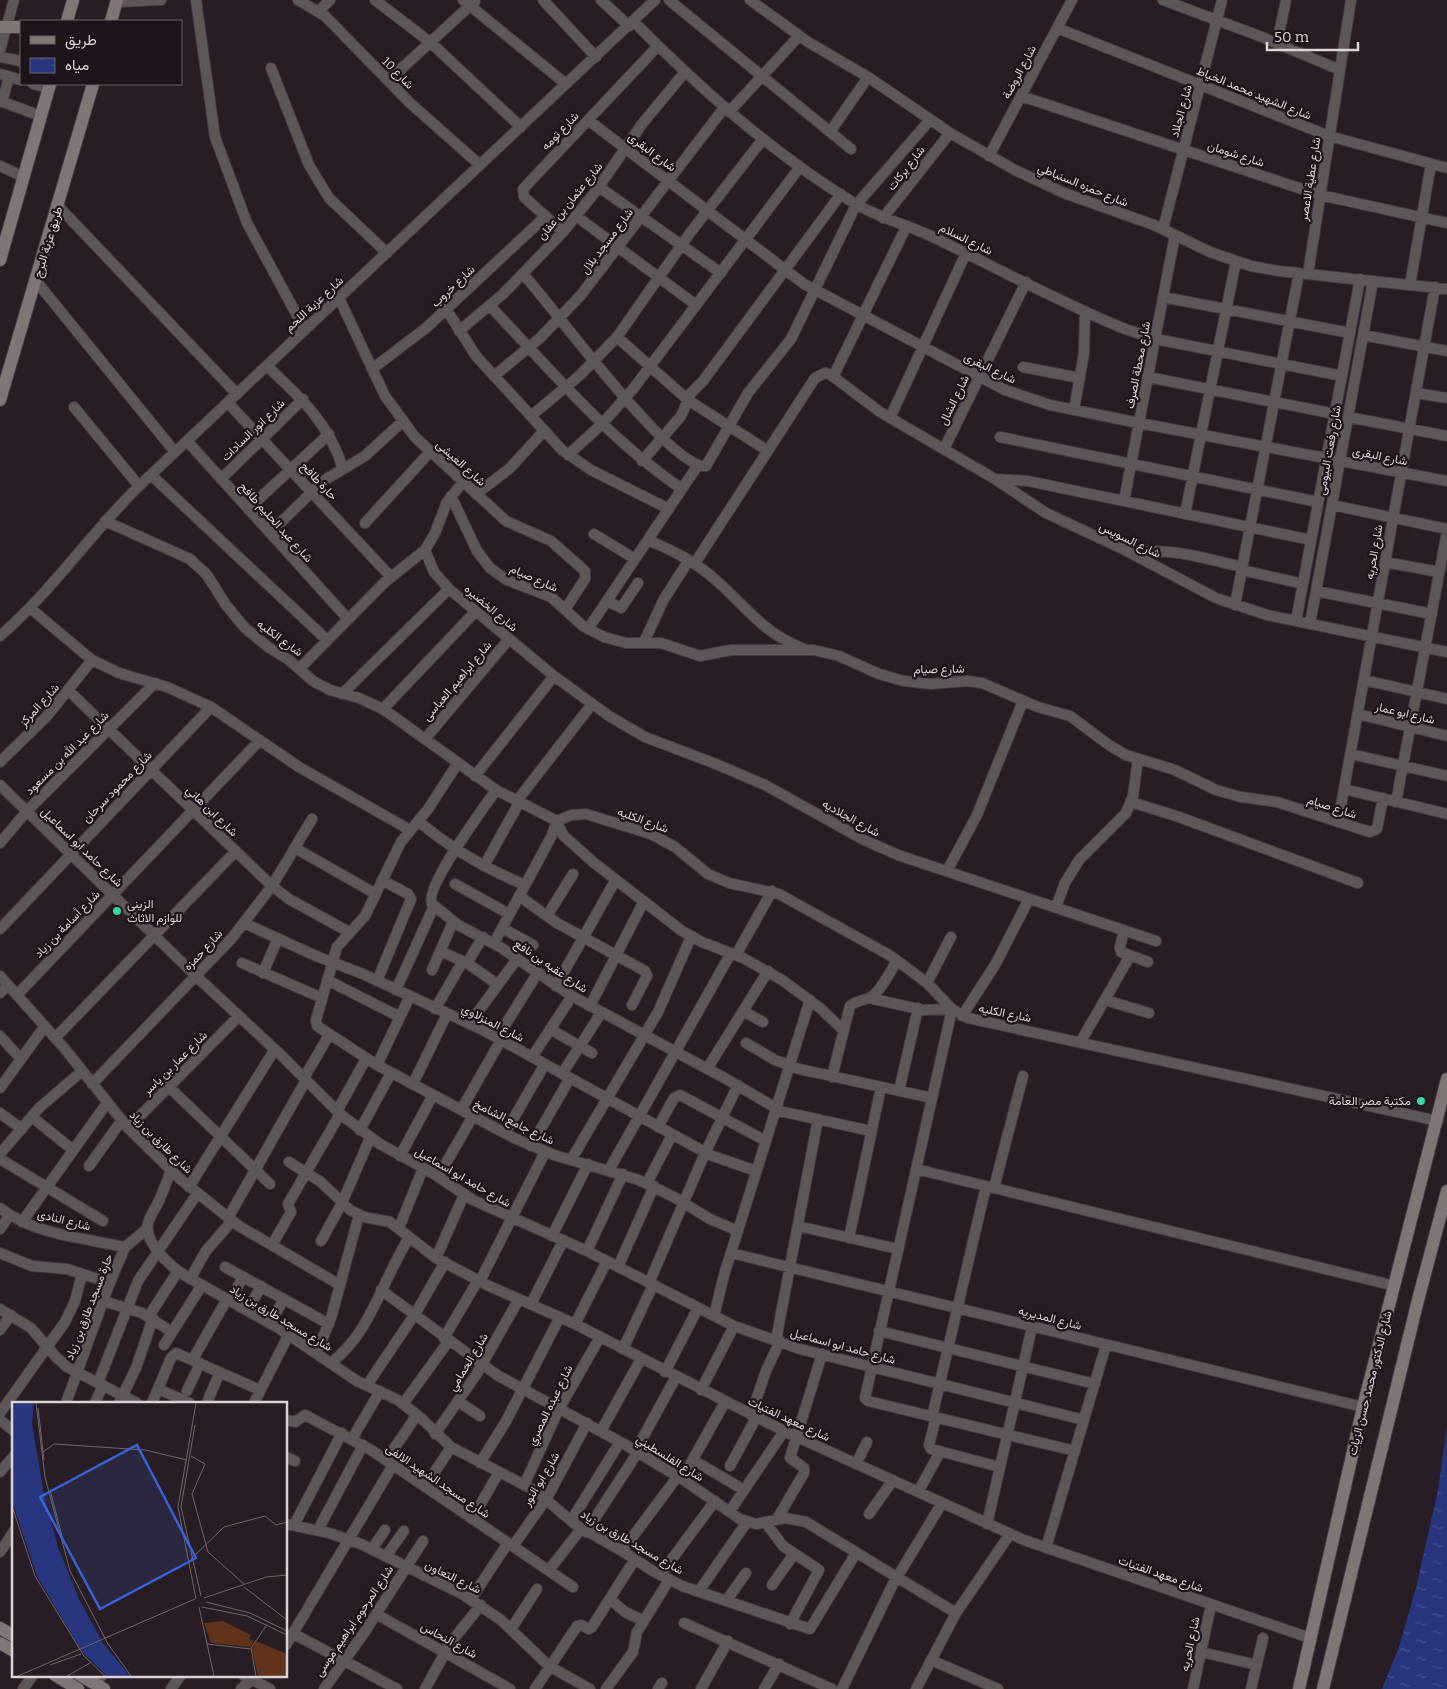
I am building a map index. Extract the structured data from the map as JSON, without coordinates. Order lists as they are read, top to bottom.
{
  "streets": {
    "street": [
      "شارع الروضة",
      "شارع 10",
      "شارع الشهيد محمد الخياط",
      "شارع الجلاد",
      "شارع تومه",
      "شارع البقرى",
      "شارع شومان",
      "شارع بركات",
      "شارع عطية الاعصر",
      "شارع حمزه السنباطي",
      "شارع عثمان بن عفان",
      "شارع السلام",
      "شارع مسجد بلال",
      "طريق عزبة البرج",
      "شارع خروب",
      "شارع عزبة اللحم",
      "شارع محطة الصرف",
      "شارع الشال",
      "شارع انور السادات",
      "شارع رفعت البيومى",
      "شارع العيشى",
      "حارة طافح",
      "شارع عبد الحليم طافح",
      "شارع السويس",
      "شارع الحريه",
      "شارع صيام",
      "شارع الخضيره",
      "شارع الكليه",
      "شارع ابراهيم العباسى",
      "شارع المركز",
      "شارع ابو عمار",
      "شارع عبد الله بن مسعود",
      "شارع محمود سرحان",
      "شارع ابن هاني",
      "شارع الجلاديه",
      "شارع حامد ابو اسماعيل",
      "شارع أسامة بن زياد",
      "شارع حمزه",
      "شارع عقبه بن نافع",
      "شارع المنزلاوي",
      "شارع عمار بن ياسر",
      "شارع جامع الشامخ",
      "شارع طارق بن زياد",
      "شارع النادى",
      "حارة مسجد طارق بن زياد",
      "شارع مسجد طارق بن زياد",
      "شارع المديريه",
      "شارع الحمامي",
      "شارع الدكتور محمد حسن الزيات",
      "شارع عبده المصري",
      "شارع معهد الفتيات",
      "شارع الفلسطيني",
      "شارع ابو النور",
      "شارع مسجد الشهيد الالفى",
      "شارع التعاون",
      "شارع المرحوم ابراهيم موسى",
      "شارع النحاس"
    ]
  },
  "crossings": [
    ["شارع الروضة", "شارع الشهيد محمد الخياط"],
    ["شارع الروضة", "شارع شومان"],
    ["شارع الروضة", "شارع حمزه السنباطي"],
    ["شارع 10", "شارع عزبة اللحم"],
    ["شارع الشهيد محمد الخياط", "شارع الجلاد"],
    ["شارع الشهيد محمد الخياط", "شارع عطية الاعصر"],
    ["شارع الجلاد", "شارع شومان"],
    ["شارع الجلاد", "شارع حمزه السنباطي"],
    ["شارع تومه", "شارع البقرى"],
    ["شارع تومه", "شارع عثمان بن عفان"],
    ["شارع تومه", "شارع السلام"],
    ["شارع تومه", "شارع خروب"],
    ["شارع البقرى", "شارع عطية الاعصر"],
    ["شارع البقرى", "شارع عثمان بن عفان"],
    ["شارع البقرى", "شارع مسجد بلال"],
    ["شارع البقرى", "شارع محطة الصرف"],
    ["شارع البقرى", "شارع الشال"],
    ["شارع البقرى", "شارع رفعت البيومى"],
    ["شارع البقرى", "شارع الحريه"],
    ["شارع شومان", "شارع عطية الاعصر"],
    ["شارع بركات", "شارع حمزه السنباطي"],
    ["شارع بركات", "شارع السلام"],
    ["شارع عطية الاعصر", "شارع حمزه السنباطي"],
    ["شارع عطية الاعصر", "شارع السلام"],
    ["شارع عطية الاعصر", "شارع السويس"],
    ["شارع حمزه السنباطي", "شارع مسجد بلال"],
    ["شارع حمزه السنباطي", "شارع محطة الصرف"],
    ["شارع حمزه السنباطي", "شارع رفعت البيومى"],
    ["شارع حمزه السنباطي", "شارع الحريه"],
    ["شارع عثمان بن عفان", "شارع السلام"],
    ["شارع السلام", "شارع مسجد بلال"],
    ["شارع السلام", "شارع عزبة اللحم"],
    ["شارع السلام", "شارع محطة الصرف"],
    ["شارع السلام", "شارع الشال"],
    ["شارع السلام", "شارع رفعت البيومى"],
    ["شارع خروب", "شارع العيشى"],
    ["شارع عزبة اللحم", "شارع العيشى"],
    ["شارع عزبة اللحم", "حارة طافح"],
    ["شارع عزبة اللحم", "شارع عبد الحليم طافح"],
    ["شارع عزبة اللحم", "شارع الكليه"],
    ["شارع الشال", "شارع السويس"],
    ["شارع انور السادات", "حارة طافح"],
    ["شارع انور السادات", "شارع عبد الحليم طافح"],
    ["شارع رفعت البيومى", "شارع السويس"],
    ["شارع العيشى", "شارع صيام"],
    ["شارع السويس", "شارع الحريه"],
    ["شارع الحريه", "شارع صيام"],
    ["شارع الحريه", "شارع ابو عمار"],
    ["شارع الحريه", "شارع معهد الفتيات"],
    ["شارع الخضيره", "شارع ابراهيم العباسى"],
    ["شارع الخضيره", "شارع الجلاديه"],
    ["شارع الكليه", "شارع ابراهيم العباسى"],
    ["شارع الكليه", "شارع الدكتور محمد حسن الزيات"],
    ["شارع المركز", "شارع ابن هاني"],
    ["شارع عبد الله بن مسعود", "شارع ابن هاني"],
    ["شارع عبد الله بن مسعود", "شارع حامد ابو اسماعيل"],
    ["شارع محمود سرحان", "شارع ابن هاني"],
    ["شارع محمود سرحان", "شارع حامد ابو اسماعيل"],
    ["شارع ابن هاني", "شارع أسامة بن زياد"],
    ["شارع ابن هاني", "شارع حمزه"],
    ["شارع حامد ابو اسماعيل", "شارع أسامة بن زياد"],
    ["شارع حامد ابو اسماعيل", "شارع حمزه"],
    ["شارع حامد ابو اسماعيل", "شارع عمار بن ياسر"],
    ["شارع أسامة بن زياد", "شارع طارق بن زياد"],
    ["شارع حمزه", "شارع المنزلاوي"],
    ["شارع حمزه", "شارع طارق بن زياد"],
    ["شارع عمار بن ياسر", "شارع طارق بن زياد"],
    ["شارع النادى", "حارة مسجد طارق بن زياد"],
    ["حارة مسجد طارق بن زياد", "شارع مسجد طارق بن زياد"],
    ["شارع مسجد طارق بن زياد", "شارع الحمامي"],
    ["شارع مسجد طارق بن زياد", "شارع عبده المصري"],
    ["شارع مسجد طارق بن زياد", "شارع ابو النور"],
    ["شارع المديريه", "شارع الدكتور محمد حسن الزيات"],
    ["شارع الحمامي", "شارع معهد الفتيات"],
    ["شارع الحمامي", "شارع الفلسطيني"],
    ["شارع الدكتور محمد حسن الزيات", "شارع معهد الفتيات"],
    ["شارع عبده المصري", "شارع معهد الفتيات"],
    ["شارع عبده المصري", "شارع الفلسطيني"],
    ["شارع الفلسطيني", "شارع ابو النور"],
    ["شارع ابو النور", "شارع مسجد الشهيد الالفى"],
    ["شارع ابو النور", "شارع التعاون"],
    ["شارع التعاون", "شارع المرحوم ابراهيم موسى"],
    ["شارع المرحوم ابراهيم موسى", "شارع النحاس"]
  ],
  "places": ["الزينى للوازم الاثاث", "مكتبة مصر العامة"],
  "legend": ["طريق", "مياه"],
  "scale_bar": "50 m"
}
